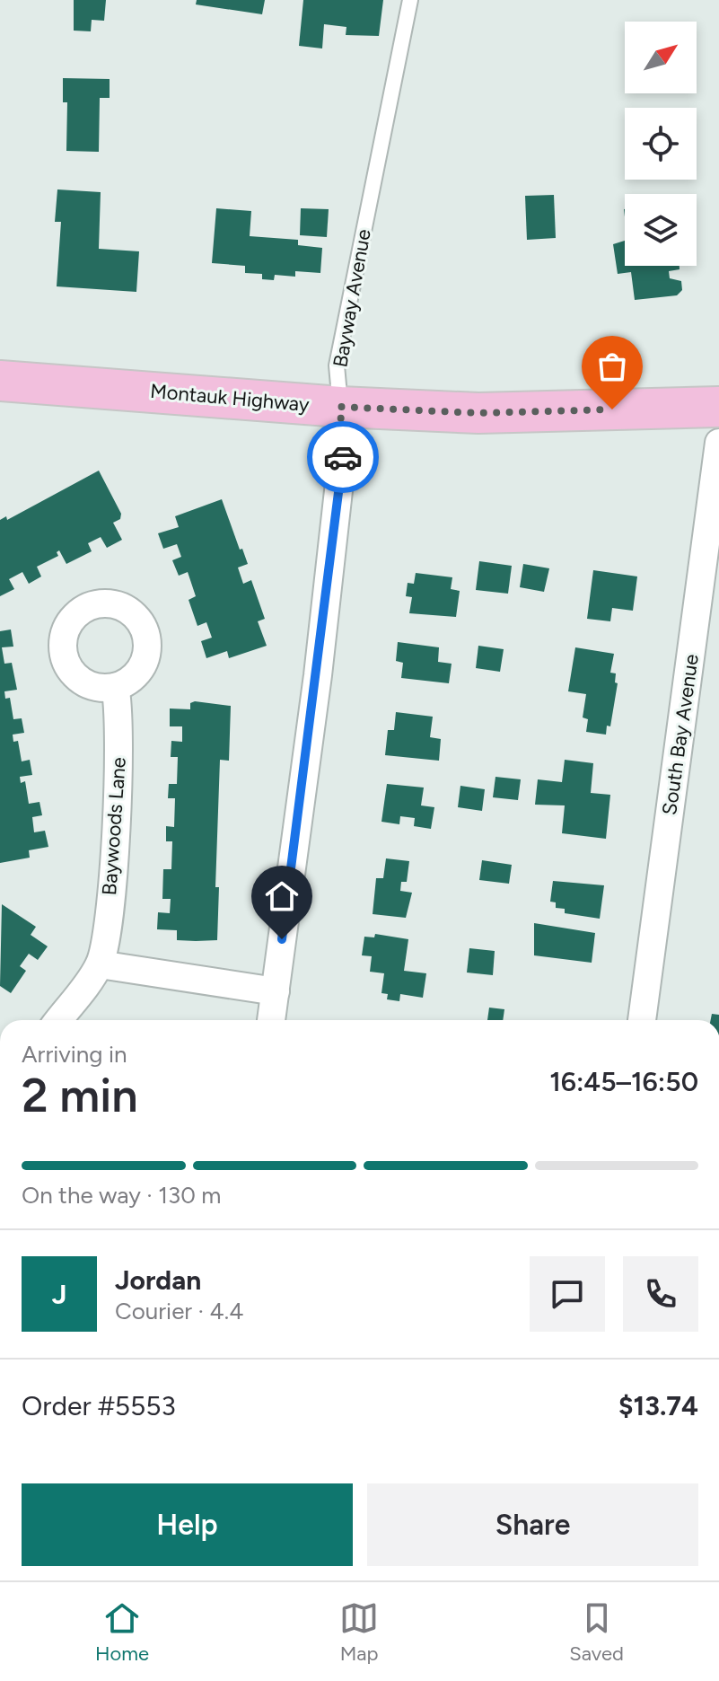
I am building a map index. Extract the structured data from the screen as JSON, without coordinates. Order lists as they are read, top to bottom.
{
  "streets": {
    "main road": ["Montauk Highway"],
    "street": ["Bayway Avenue", "South Bay Avenue", "Baywoods Lane"]
  },
  "crossings": [
    ["Bayway Avenue", "Montauk Highway"]
  ],
  "north": "top right",
  "page": {
    "heading": ["2 min", "Arriving in", "16:45–16:50"],
    "panel": [
      "Jordan",
      "Courier · 4.4",
      "Order #5553",
      "$13.74"
    ],
    "bar": "On the way · 130 m",
    "round": "J",
    "buttons": ["Help", "Share"],
    "tabs": ["Home", "Map", "Saved"]
  }
}
